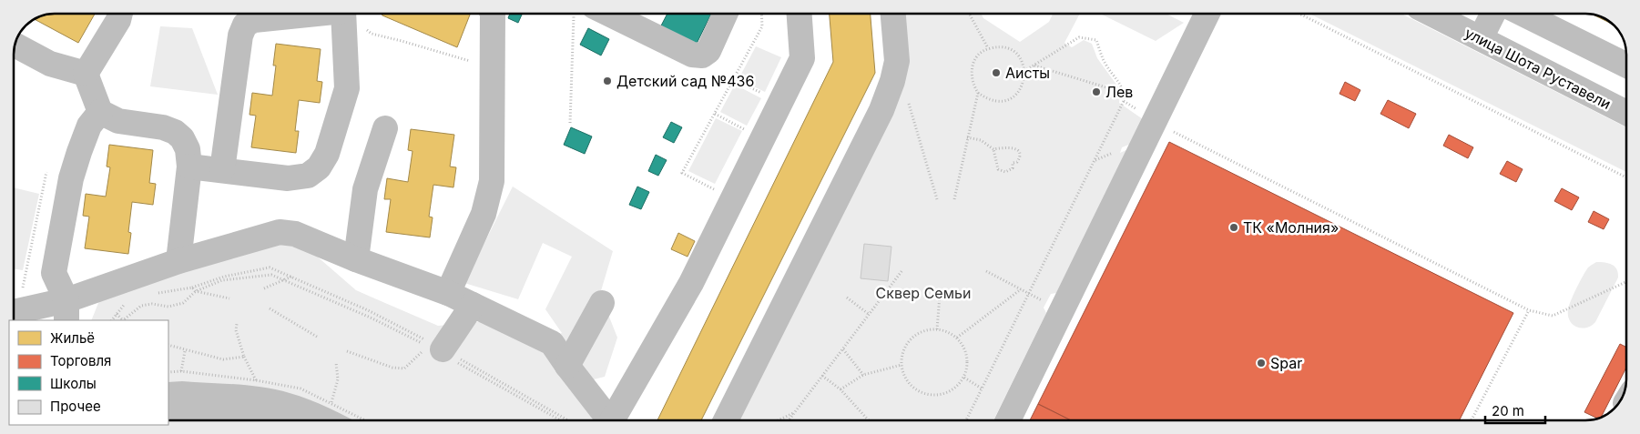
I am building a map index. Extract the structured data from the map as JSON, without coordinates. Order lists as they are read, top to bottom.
{
  "streets": {
    "street": ["улица Шота Руставели"]
  },
  "parks": ["Сквер Семьи"],
  "places": [
    "Аисты",
    "Детский сад №436",
    "Лев",
    "ТК «Молния»",
    "Spar"
  ],
  "legend": [
    "Жильё",
    "Торговля",
    "Школы",
    "Прочее"
  ],
  "scale_bar": "20 m"
}
